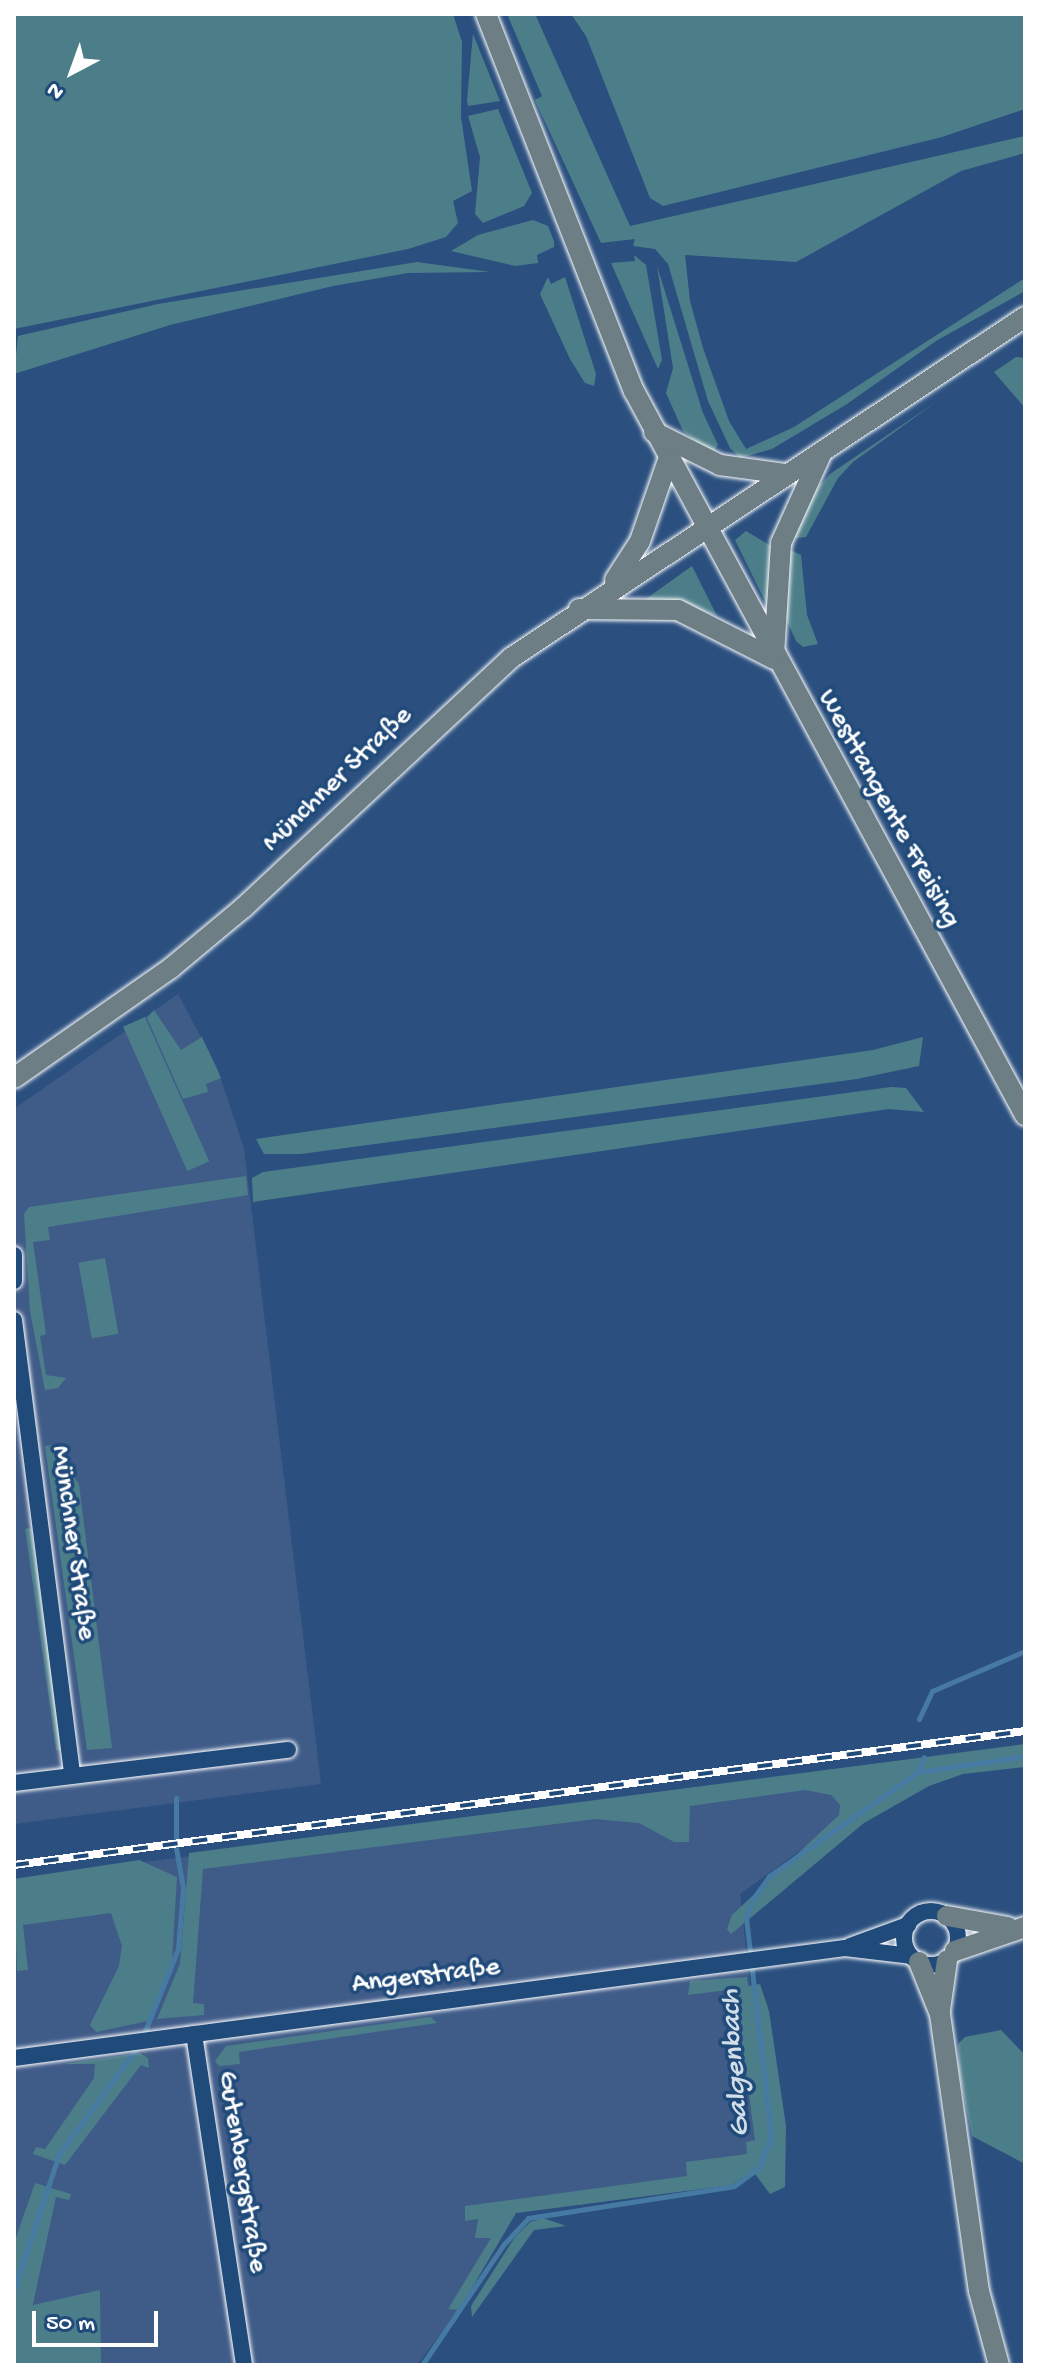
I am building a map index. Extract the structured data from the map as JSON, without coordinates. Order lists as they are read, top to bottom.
{
  "streets": {
    "main road": ["Münchner Straße", "Westtangente Freising"],
    "street": ["Angerstraße", "Gutenbergstraße"]
  },
  "crossings": [
    ["Münchner Straße", "Westtangente Freising"],
    ["Angerstraße", "Gutenbergstraße"]
  ],
  "water": ["Galgenbach"],
  "scale_bar": "50 m",
  "north": "bottom left"
}
